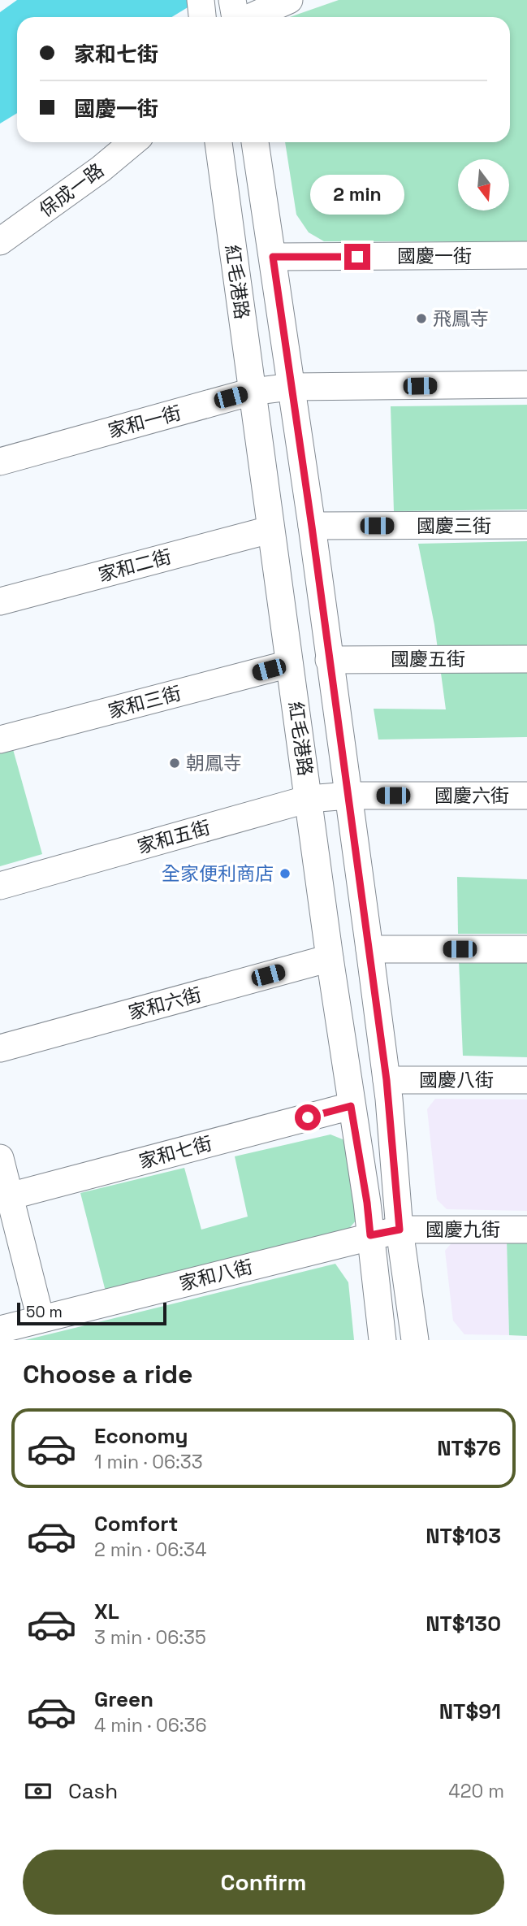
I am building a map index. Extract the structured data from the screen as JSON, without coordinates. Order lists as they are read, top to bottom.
{
  "streets": {
    "street": [
      "保成一路",
      "國慶一街",
      "紅毛港路",
      "家和一街",
      "國慶三街",
      "家和二街",
      "國慶五街",
      "家和三街",
      "國慶六街",
      "家和五街",
      "家和六街",
      "國慶八街",
      "家和七街",
      "國慶九街",
      "家和八街"
    ]
  },
  "crossings": [
    ["國慶一街", "紅毛港路"],
    ["紅毛港路", "家和一街"],
    ["紅毛港路", "國慶三街"],
    ["紅毛港路", "家和二街"],
    ["紅毛港路", "國慶五街"],
    ["紅毛港路", "家和三街"],
    ["紅毛港路", "國慶六街"],
    ["紅毛港路", "家和五街"],
    ["紅毛港路", "家和六街"],
    ["紅毛港路", "國慶八街"],
    ["紅毛港路", "家和七街"],
    ["紅毛港路", "國慶九街"],
    ["紅毛港路", "家和八街"],
    ["國慶六街", "家和五街"],
    ["國慶九街", "家和八街"]
  ],
  "places": ["飛鳳寺", "朝鳳寺", "全家便利商店"],
  "scale_bar": "50 m",
  "north": "bottom",
  "page": {
    "banner": ["家和七街", "國慶一街"],
    "bubble": "2 min",
    "scale": "50 m",
    "heading": "Choose a ride",
    "list": [
      {
        "name": "Economy",
        "note": "1 min · 06:33",
        "value": "NT$76"
      },
      {
        "name": "Comfort",
        "note": "2 min · 06:34",
        "value": "NT$103"
      },
      {
        "name": "XL",
        "note": "3 min · 06:35",
        "value": "NT$130"
      },
      {
        "name": "Green",
        "note": "4 min · 06:36",
        "value": "NT$91"
      }
    ],
    "pay": ["Cash", "420 m"],
    "buttons": "Confirm"
  }
}
